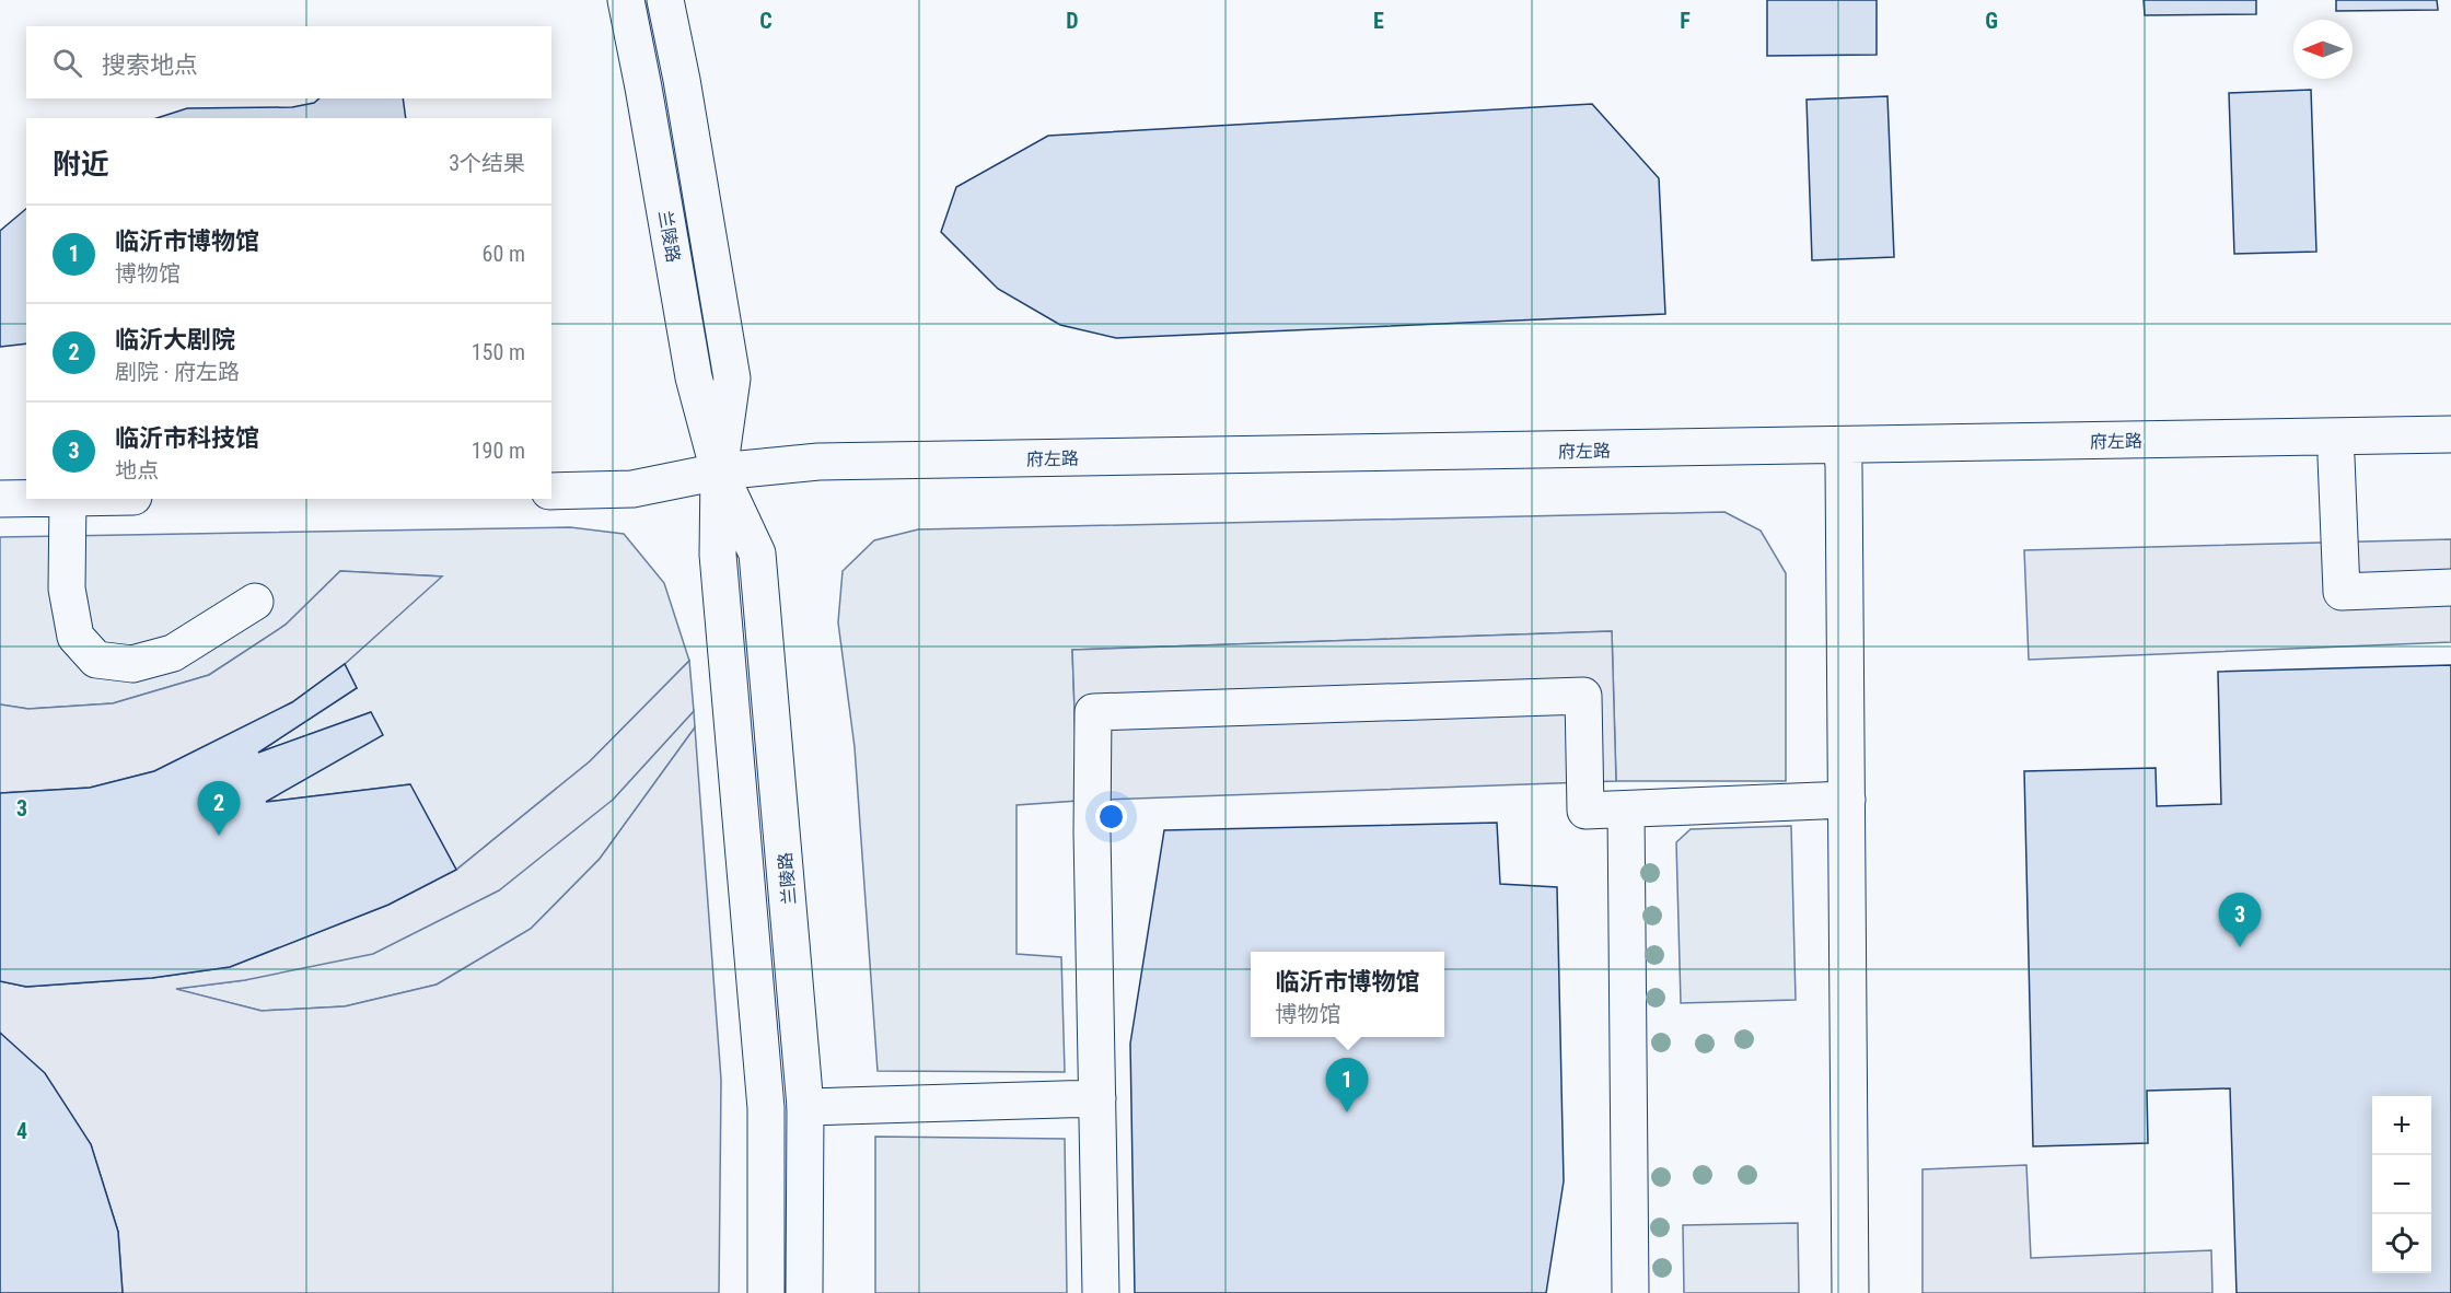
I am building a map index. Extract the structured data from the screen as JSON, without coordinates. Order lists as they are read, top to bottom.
{
  "streets": {
    "street": ["兰陵路", "府左路"]
  },
  "crossings": [
    ["兰陵路", "府左路"]
  ],
  "north": "left",
  "page": {
    "search": "搜索地点",
    "heading": ["附近", "3个结果"],
    "list": [
      {
        "mark": "1",
        "name": "临沂市博物馆",
        "note": "博物馆",
        "value": "60 m"
      },
      {
        "mark": "2",
        "name": "临沂大剧院",
        "note": "剧院 · 府左路",
        "value": "150 m"
      },
      {
        "mark": "3",
        "name": "临沂市科技馆",
        "note": "地点",
        "value": "190 m"
      }
    ],
    "pins": ["2", "3", "1"],
    "popup": ["临沂市博物馆", "博物馆"],
    "map_buttons": ["+", "−"]
  },
  "grid": {
    "columns": [
      "C",
      "D",
      "E",
      "F",
      "G"
    ],
    "rows": ["3", "4"]
  }
}
